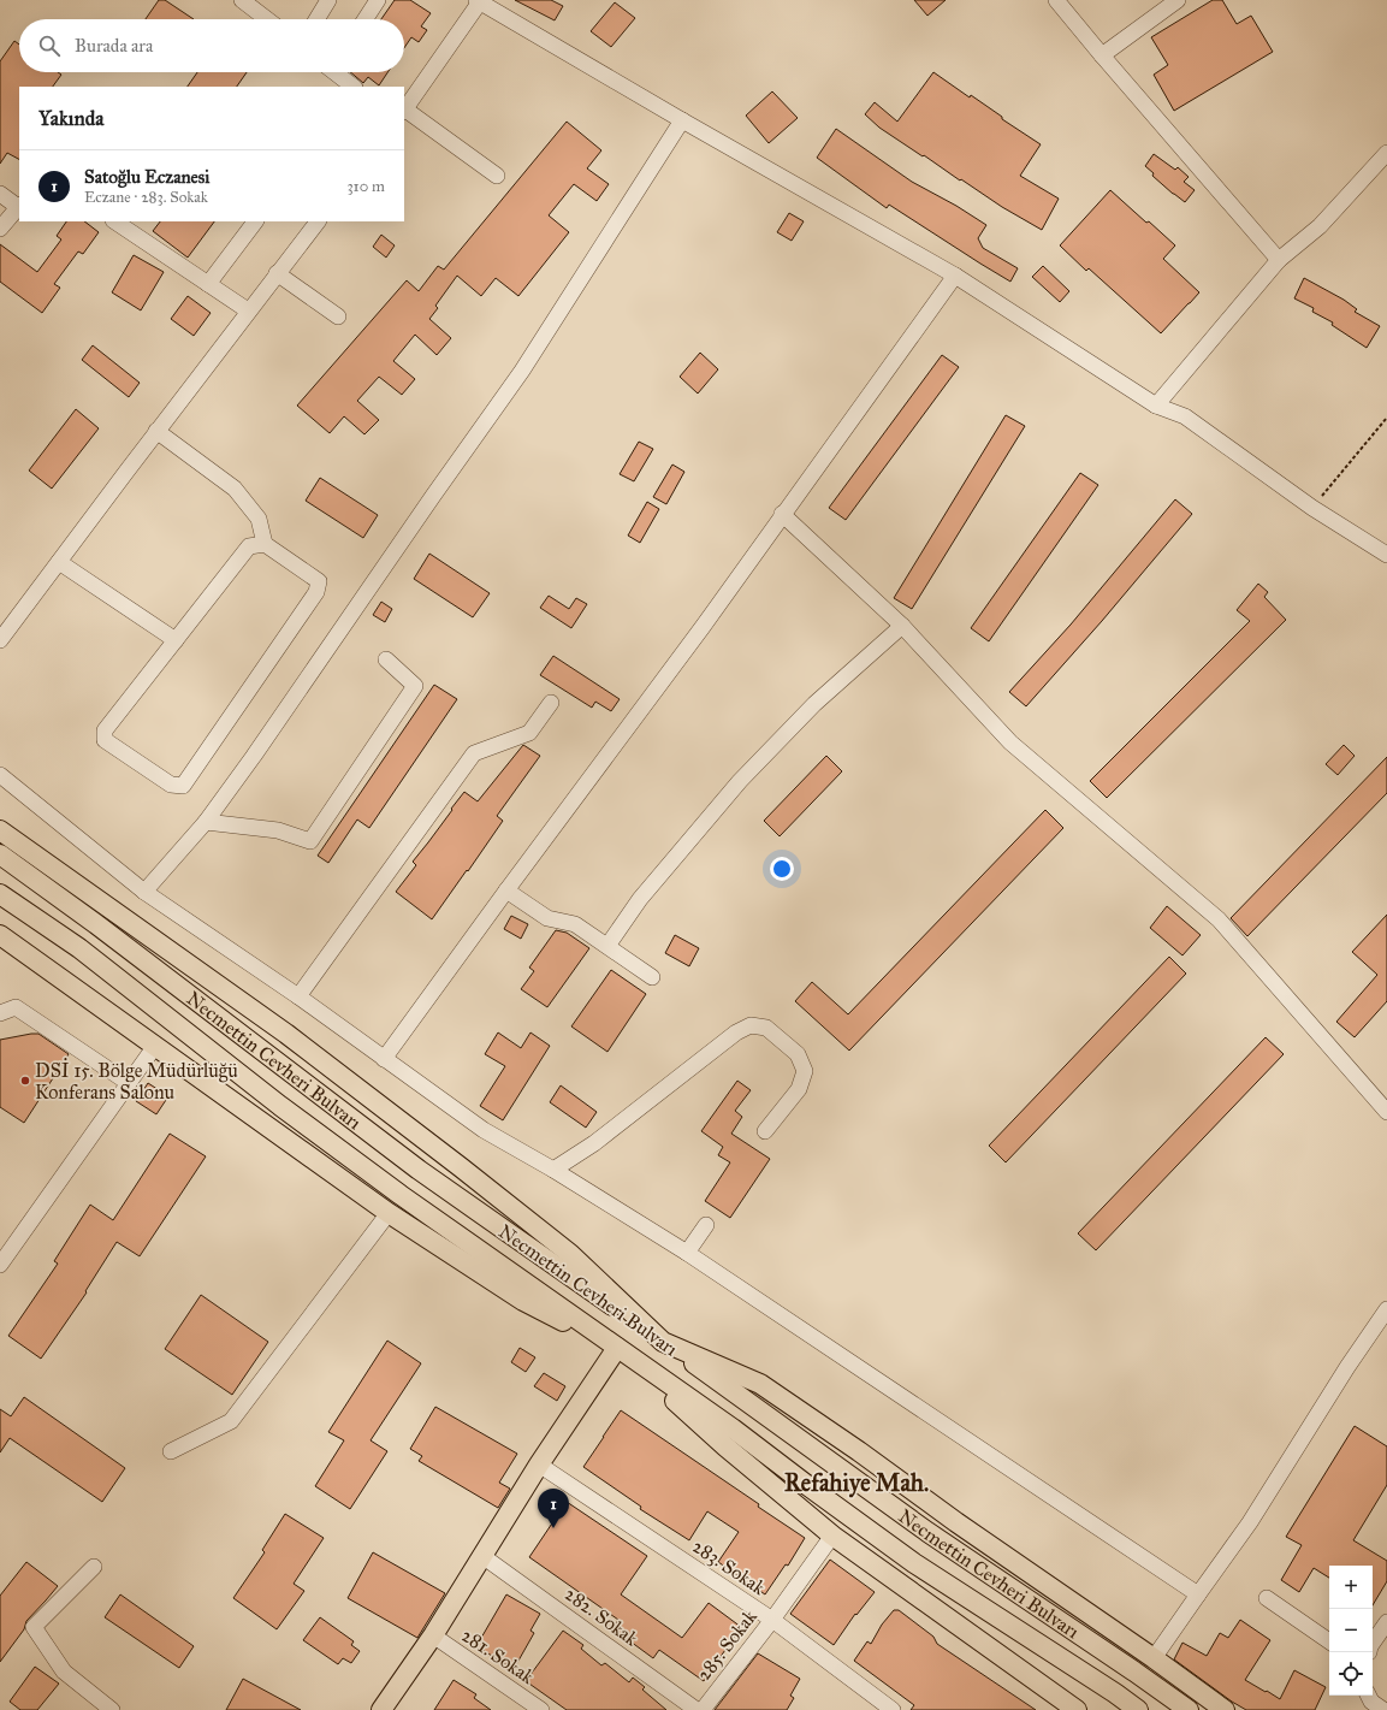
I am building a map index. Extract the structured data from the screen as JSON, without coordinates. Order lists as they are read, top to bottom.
{
  "streets": {
    "main road": ["Necmettin Cevheri Bulvarı"],
    "street": [
      "283. Sokak",
      "282. Sokak",
      "285. Sokak",
      "281. Sokak"
    ]
  },
  "crossings": [
    ["283. Sokak", "285. Sokak"]
  ],
  "districts": ["Refahiye Mah."],
  "places": ["DSİ 15. Bölge Müdürlüğü Konferans Salonu"],
  "page": {
    "search": "Burada ara",
    "heading": "Yakında",
    "list": [
      {
        "mark": "1",
        "name": "Satoğlu Eczanesi",
        "note": "Eczane · 283. Sokak",
        "value": "310 m"
      }
    ],
    "pins": "1",
    "map_buttons": ["+", "−"]
  }
}
